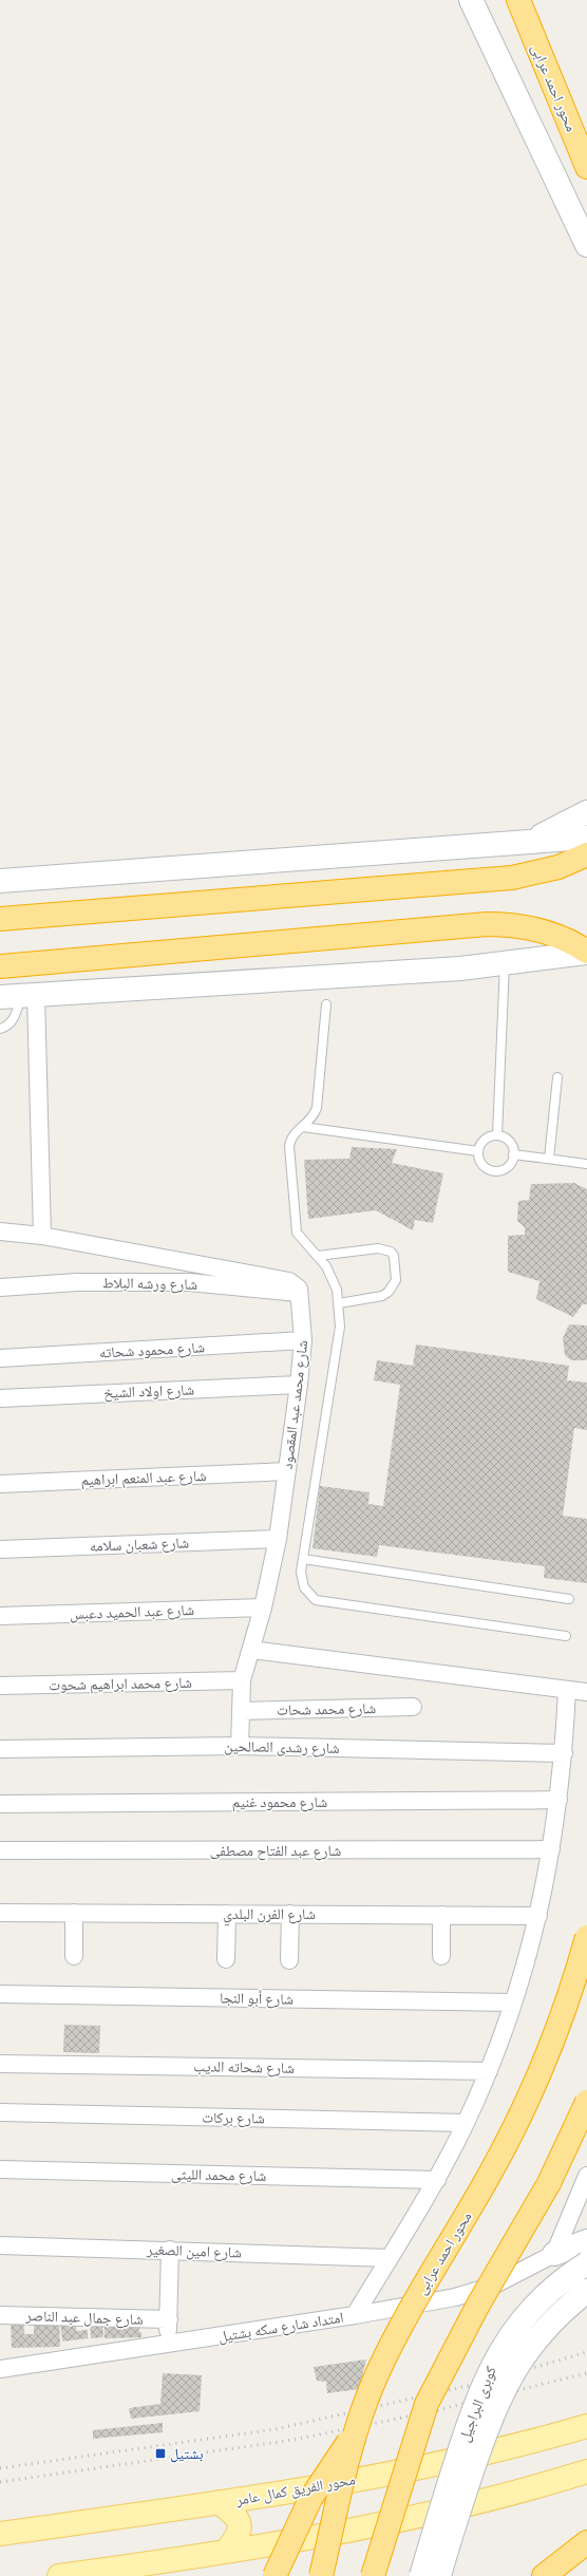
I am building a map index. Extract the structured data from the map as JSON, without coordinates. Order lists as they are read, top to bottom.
{
  "streets": {
    "highway": ["محور احمد عرابى"],
    "main road": ["محور الفريق كمال عامر"],
    "street": [
      "شارع ورشه البلاط",
      "شارع محمود شحاته",
      "شارع اولاد الشيخ",
      "شارع محمد عبد المقصود",
      "شارع عبد المنعم ابراهيم",
      "شارع شعبان سلامه",
      "شارع عبد الحميد دعبس",
      "شارع محمد ابراهيم شحوت",
      "شارع محمد شحات",
      "شارع رشدى الصالحين",
      "شارع محمود غنيم",
      "شارع عبد الفتاح مصطفى",
      "شارع الفرن البلدي",
      "شارع أبو النجا",
      "شارع شحاته الديب",
      "شارع بركات",
      "شارع محمد الليثى",
      "شارع امين الصغير",
      "شارع جمال عبد الناصر",
      "امتداد شارع سكه بشتيل",
      "كوبرى البراجيل"
    ]
  },
  "crossings": [
    ["شارع ورشه البلاط", "شارع محمد عبد المقصود"],
    ["شارع محمود شحاته", "شارع محمد عبد المقصود"],
    ["شارع اولاد الشيخ", "شارع محمد عبد المقصود"],
    ["شارع محمد عبد المقصود", "شارع عبد المنعم ابراهيم"],
    ["شارع محمد عبد المقصود", "شارع شعبان سلامه"],
    ["شارع محمد عبد المقصود", "شارع عبد الحميد دعبس"],
    ["شارع محمد عبد المقصود", "شارع محمد ابراهيم شحوت"],
    ["شارع محمد عبد المقصود", "شارع محمد شحات"],
    ["شارع محمد عبد المقصود", "شارع رشدى الصالحين"]
  ],
  "places": {
    "transit": ["بشتيل"]
  }
}
